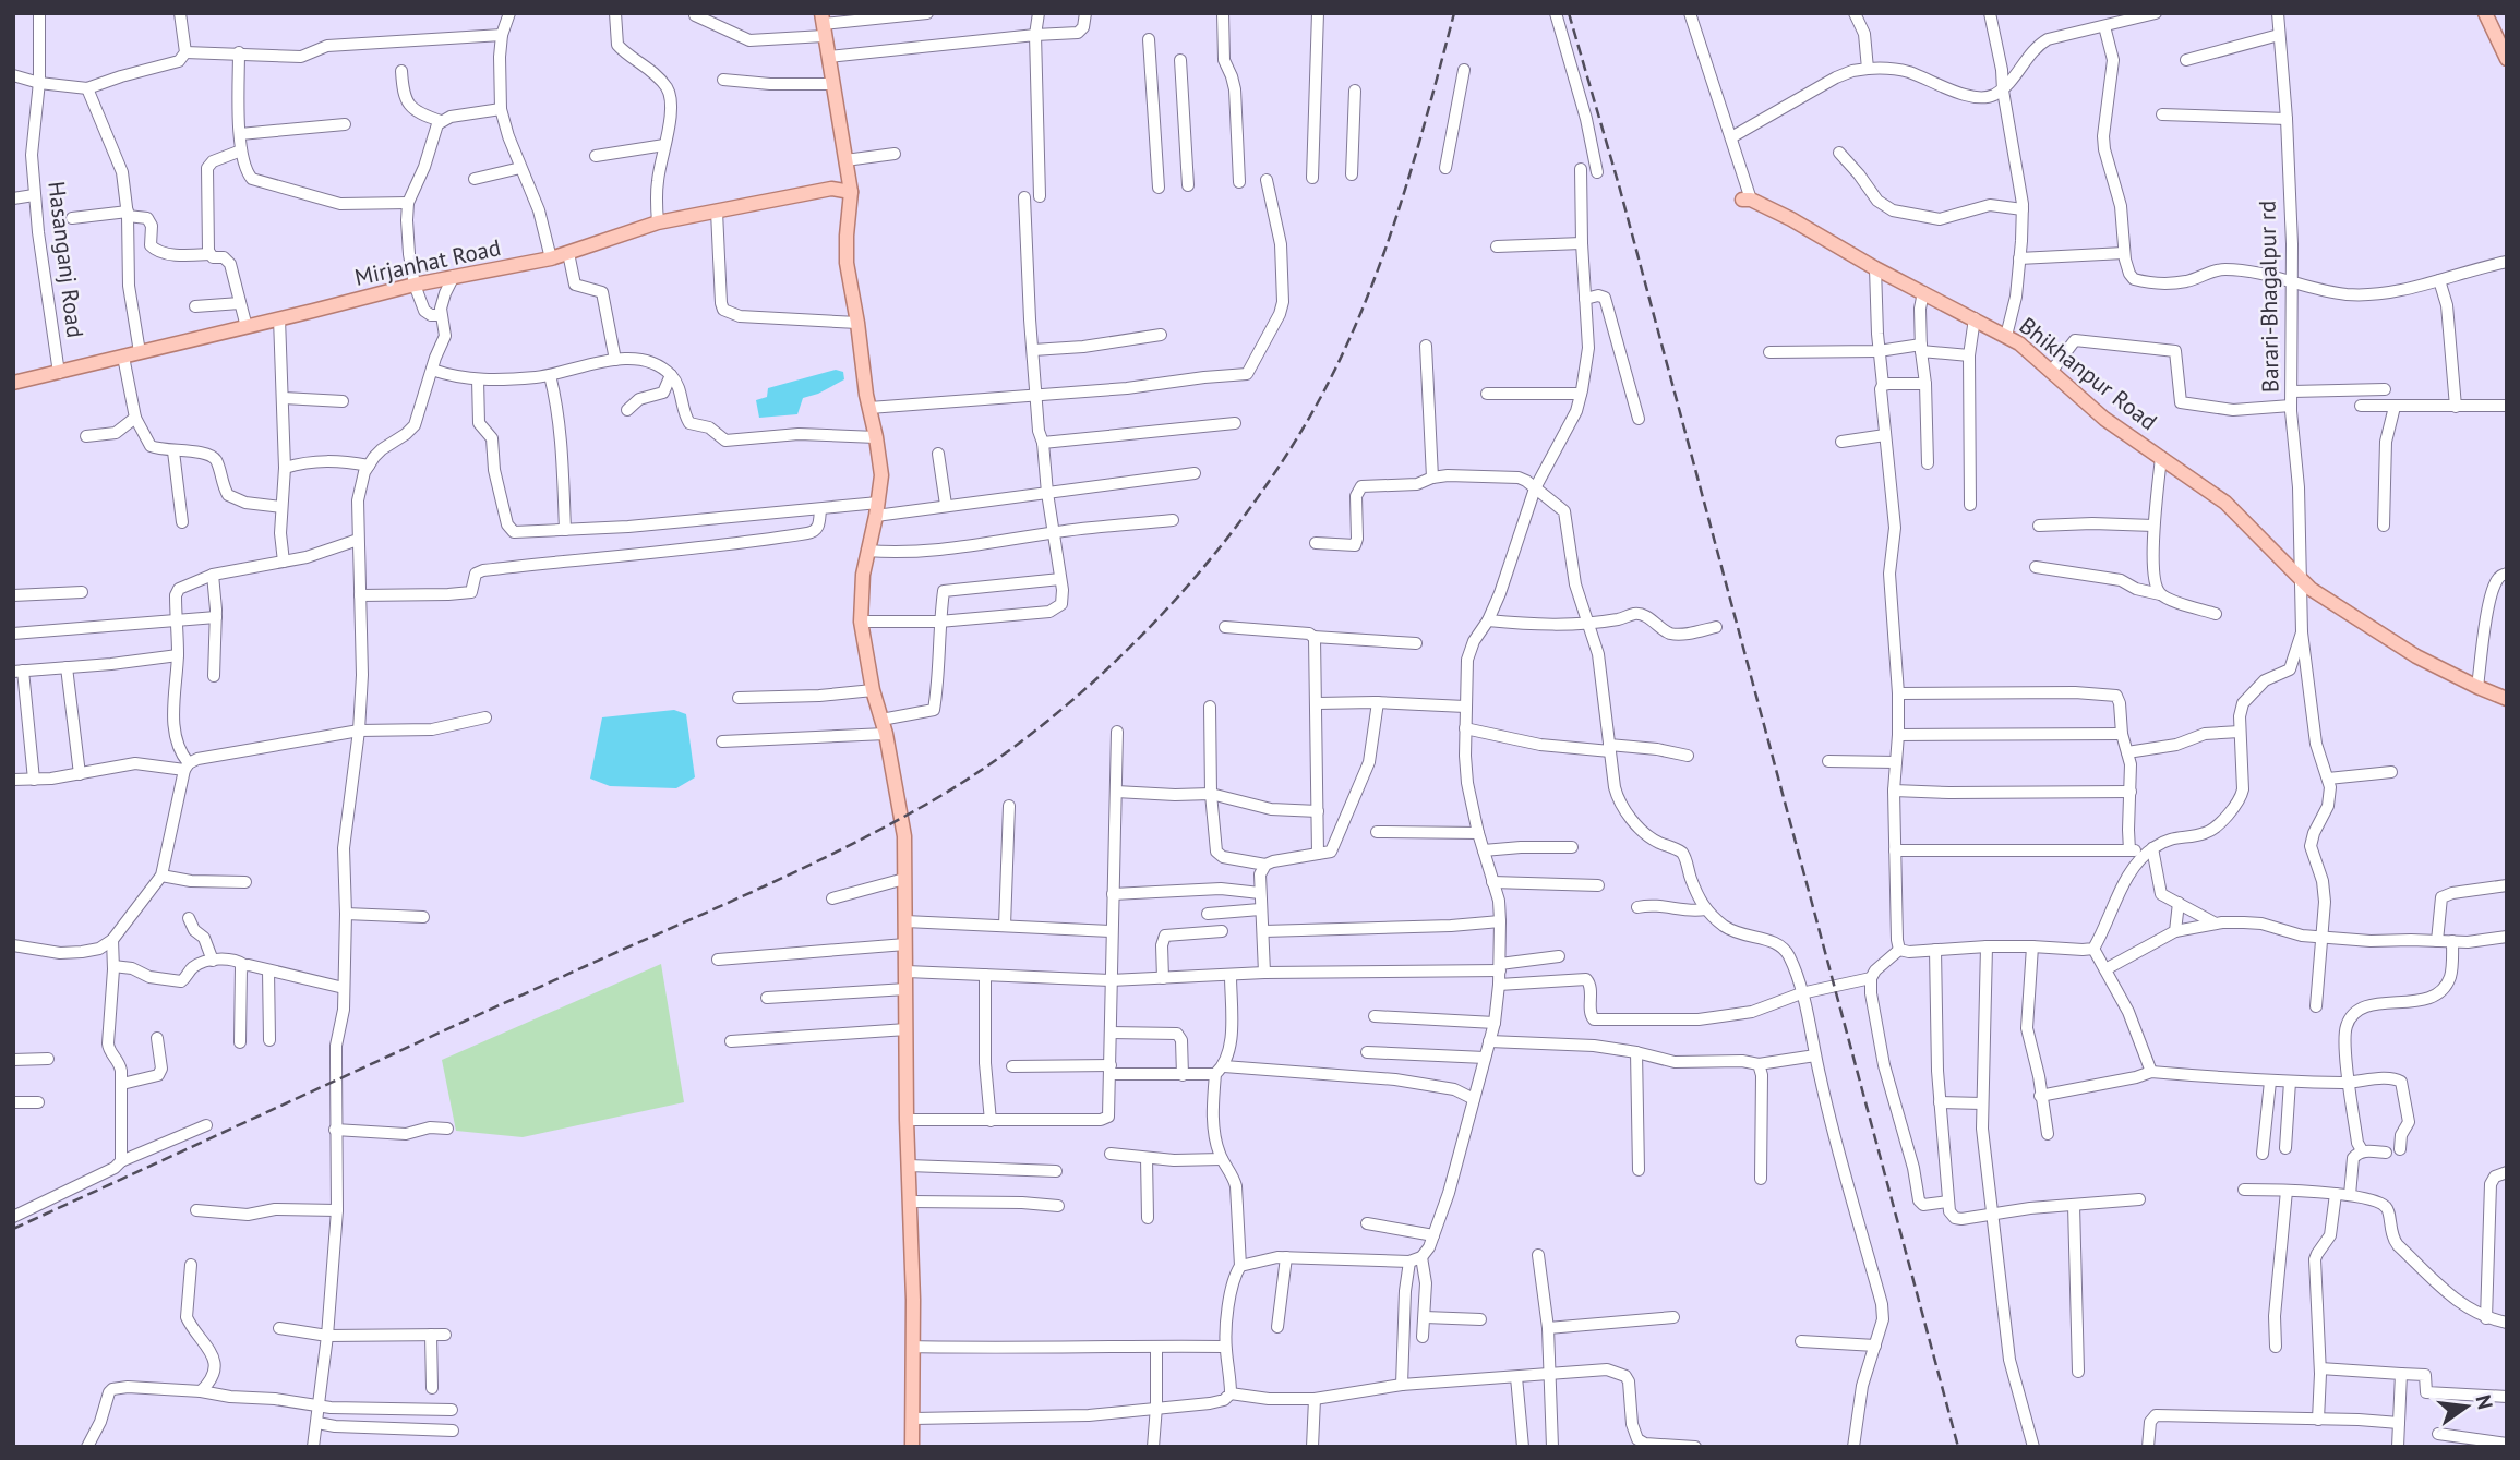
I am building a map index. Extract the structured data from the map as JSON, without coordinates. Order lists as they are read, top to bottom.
{
  "streets": {
    "main road": ["Mirjanhat Road", "Bhikhanpur Road"],
    "street": ["Hasanganj Road", "Barari-Bhagalpur rd"]
  },
  "crossings": [
    ["Hasanganj Road", "Mirjanhat Road"],
    ["Barari-Bhagalpur rd", "Bhikhanpur Road"]
  ],
  "north": "right"
}
